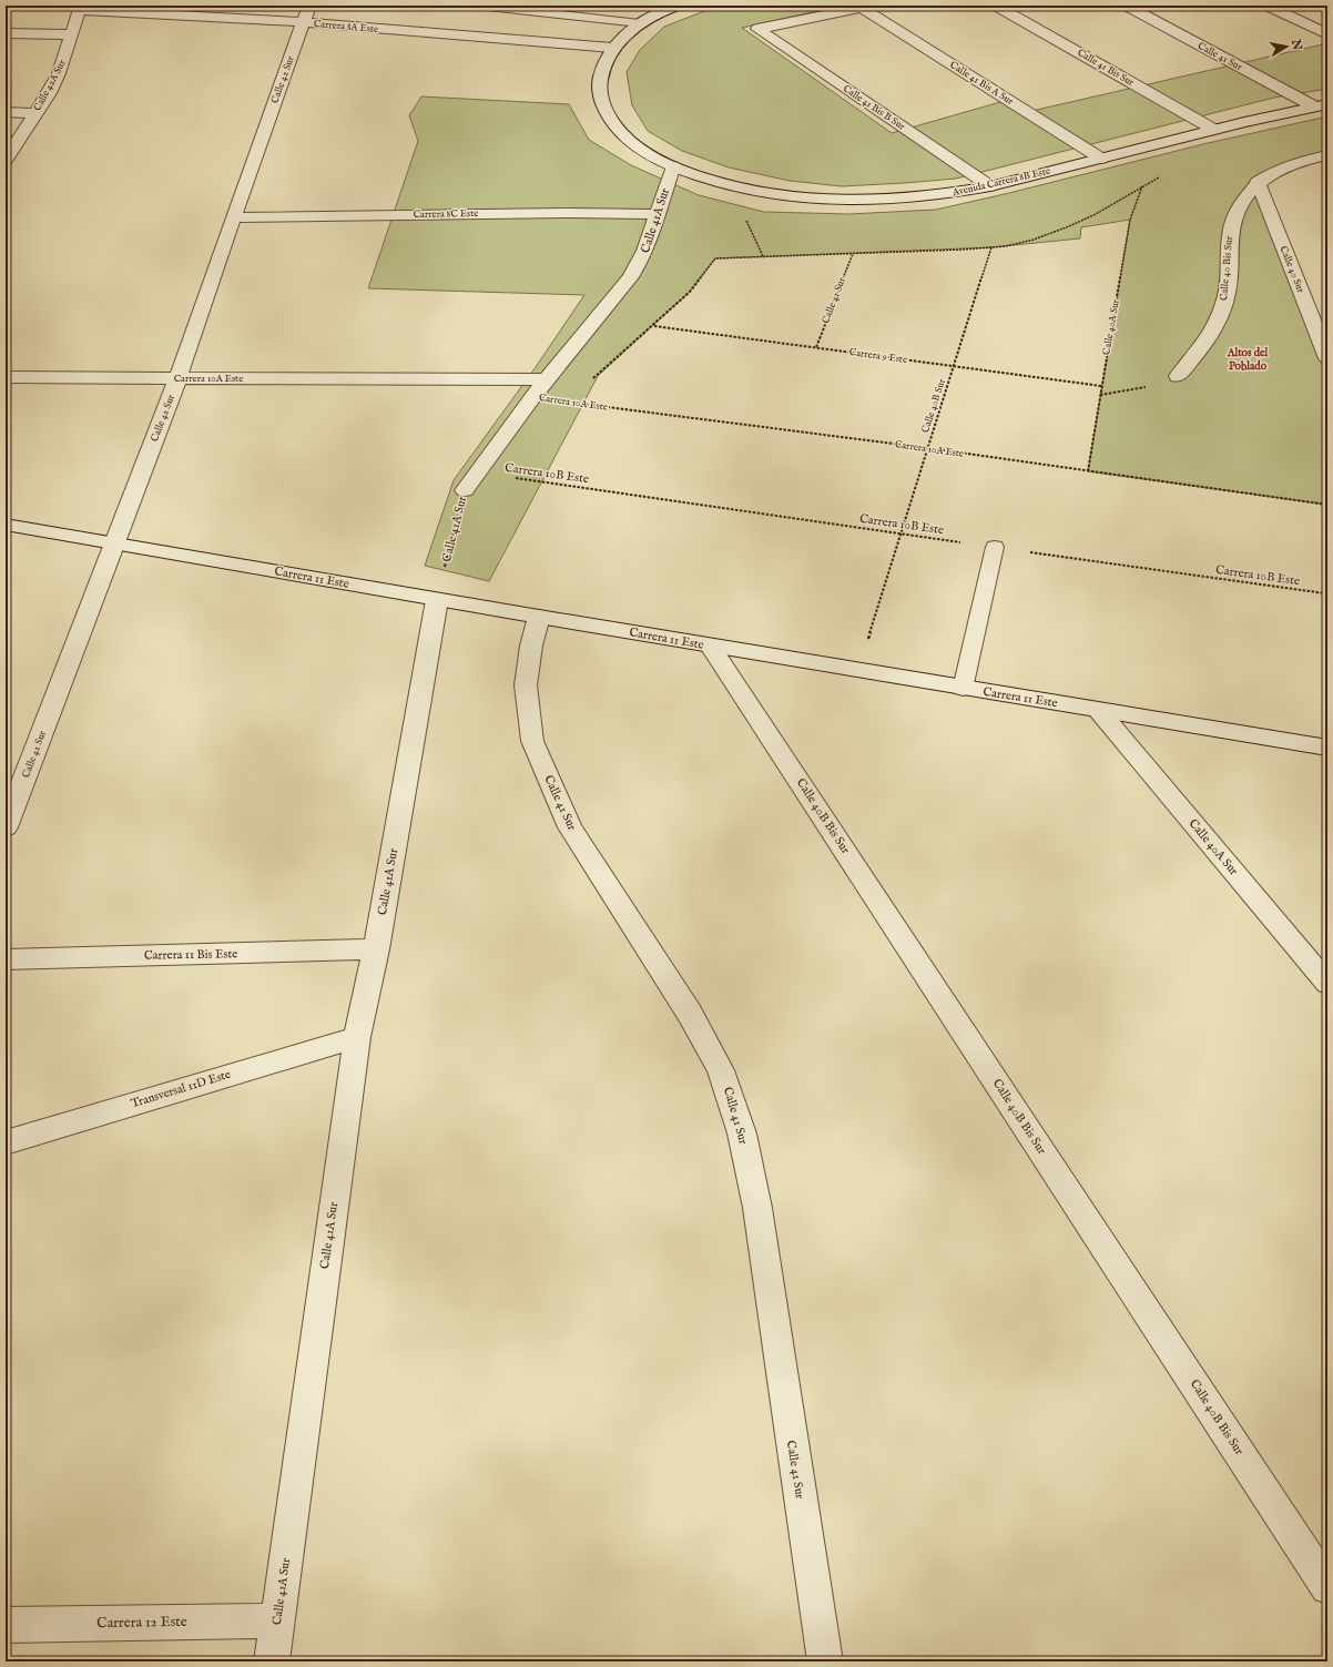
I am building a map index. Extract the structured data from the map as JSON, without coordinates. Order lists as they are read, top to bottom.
{
  "streets": {
    "street": [
      "Carrera 8A Este",
      "Calle 41 Sur",
      "Calle 41 Bis Sur",
      "Calle 42 Sur",
      "Calle 41 Bis A Sur",
      "Calle 42A Sur",
      "Calle 41 Bis B Sur",
      "Avenida Carrera 8B Este",
      "Carrera 8C Este",
      "Calle 41A Sur",
      "Calle 40 Bis Sur",
      "Calle 40 Sur",
      "Calle 40A Sur",
      "Carrera 10A Este",
      "Carrera 11 Este",
      "Calle 40B Bis Sur",
      "Carrera 11 Bis Este",
      "Transversal 11D Este",
      "Carrera 12 Este"
    ],
    "path": ["Carrera 9 Este", "Calle 40B Sur", "Carrera 10B Este"]
  },
  "crossings": [
    ["Carrera 8A Este", "Calle 42 Sur"],
    ["Carrera 8A Este", "Calle 42A Sur"],
    ["Carrera 8A Este", "Avenida Carrera 8B Este"],
    ["Calle 41 Sur", "Avenida Carrera 8B Este"],
    ["Calle 41 Sur", "Carrera 9 Este"],
    ["Calle 41 Sur", "Carrera 11 Este"],
    ["Calle 41 Bis Sur", "Avenida Carrera 8B Este"],
    ["Calle 42 Sur", "Carrera 8C Este"],
    ["Calle 42 Sur", "Carrera 10A Este"],
    ["Calle 42 Sur", "Carrera 11 Este"],
    ["Calle 41 Bis A Sur", "Avenida Carrera 8B Este"],
    ["Calle 41 Bis B Sur", "Avenida Carrera 8B Este"],
    ["Avenida Carrera 8B Este", "Calle 41A Sur"],
    ["Carrera 8C Este", "Calle 41A Sur"],
    ["Calle 41A Sur", "Carrera 10A Este"],
    ["Calle 41A Sur", "Carrera 10B Este"],
    ["Calle 41A Sur", "Carrera 11 Este"],
    ["Calle 41A Sur", "Carrera 11 Bis Este"],
    ["Calle 41A Sur", "Transversal 11D Este"],
    ["Calle 41A Sur", "Carrera 12 Este"],
    ["Calle 40 Bis Sur", "Calle 40 Sur"],
    ["Calle 40A Sur", "Carrera 9 Este"],
    ["Calle 40A Sur", "Carrera 10A Este"],
    ["Calle 40A Sur", "Carrera 11 Este"],
    ["Carrera 9 Este", "Calle 40B Sur"],
    ["Carrera 10A Este", "Calle 40B Sur"],
    ["Calle 40B Sur", "Carrera 10B Este"],
    ["Calle 40B Sur", "Carrera 11 Este"],
    ["Carrera 11 Este", "Calle 40B Bis Sur"]
  ],
  "districts": ["Altos del Poblado"],
  "north": "right"
}
